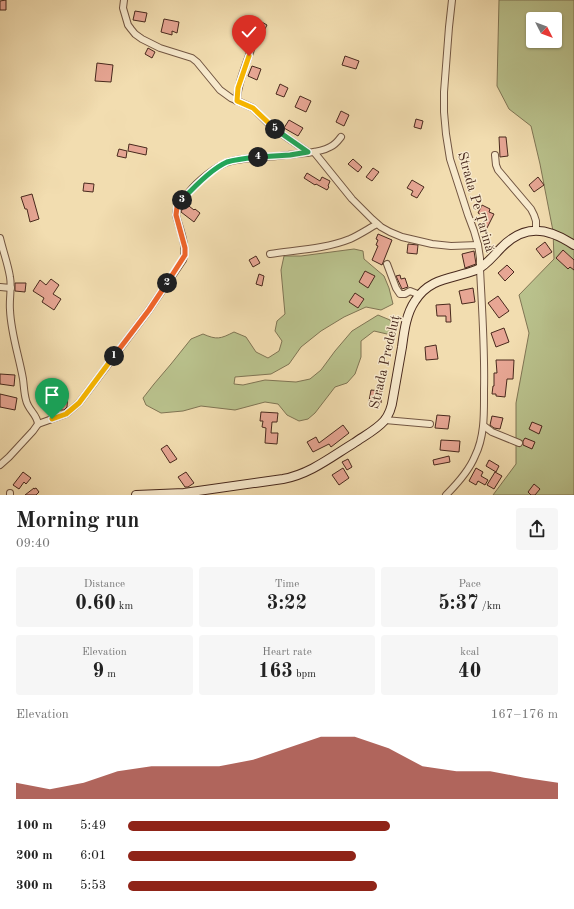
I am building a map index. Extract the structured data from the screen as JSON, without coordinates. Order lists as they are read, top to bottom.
{
  "streets": {
    "main road": ["Strada Predeluț"],
    "street": ["Strada Pe Țarină"]
  },
  "crossings": [
    ["Strada Pe Țarină", "Strada Predeluț"]
  ],
  "north": "bottom right",
  "page": {
    "pins": [
      "5",
      "4",
      "3",
      "2",
      "1"
    ],
    "heading": ["Morning run", "09:40"],
    "stats": [
      ["Distance", "0.60 km"],
      ["Time", "3:22"],
      ["Pace", "5:37 /km"],
      ["Elevation", "9 m"],
      ["Heart rate", "163 bpm"],
      ["kcal", "40"]
    ],
    "chart": ["Elevation", "167–176 m"],
    "list": [
      {
        "name": "100 m",
        "note": "5:49"
      },
      {
        "name": "200 m",
        "note": "6:01"
      },
      {
        "name": "300 m",
        "note": "5:53"
      }
    ]
  }
}
